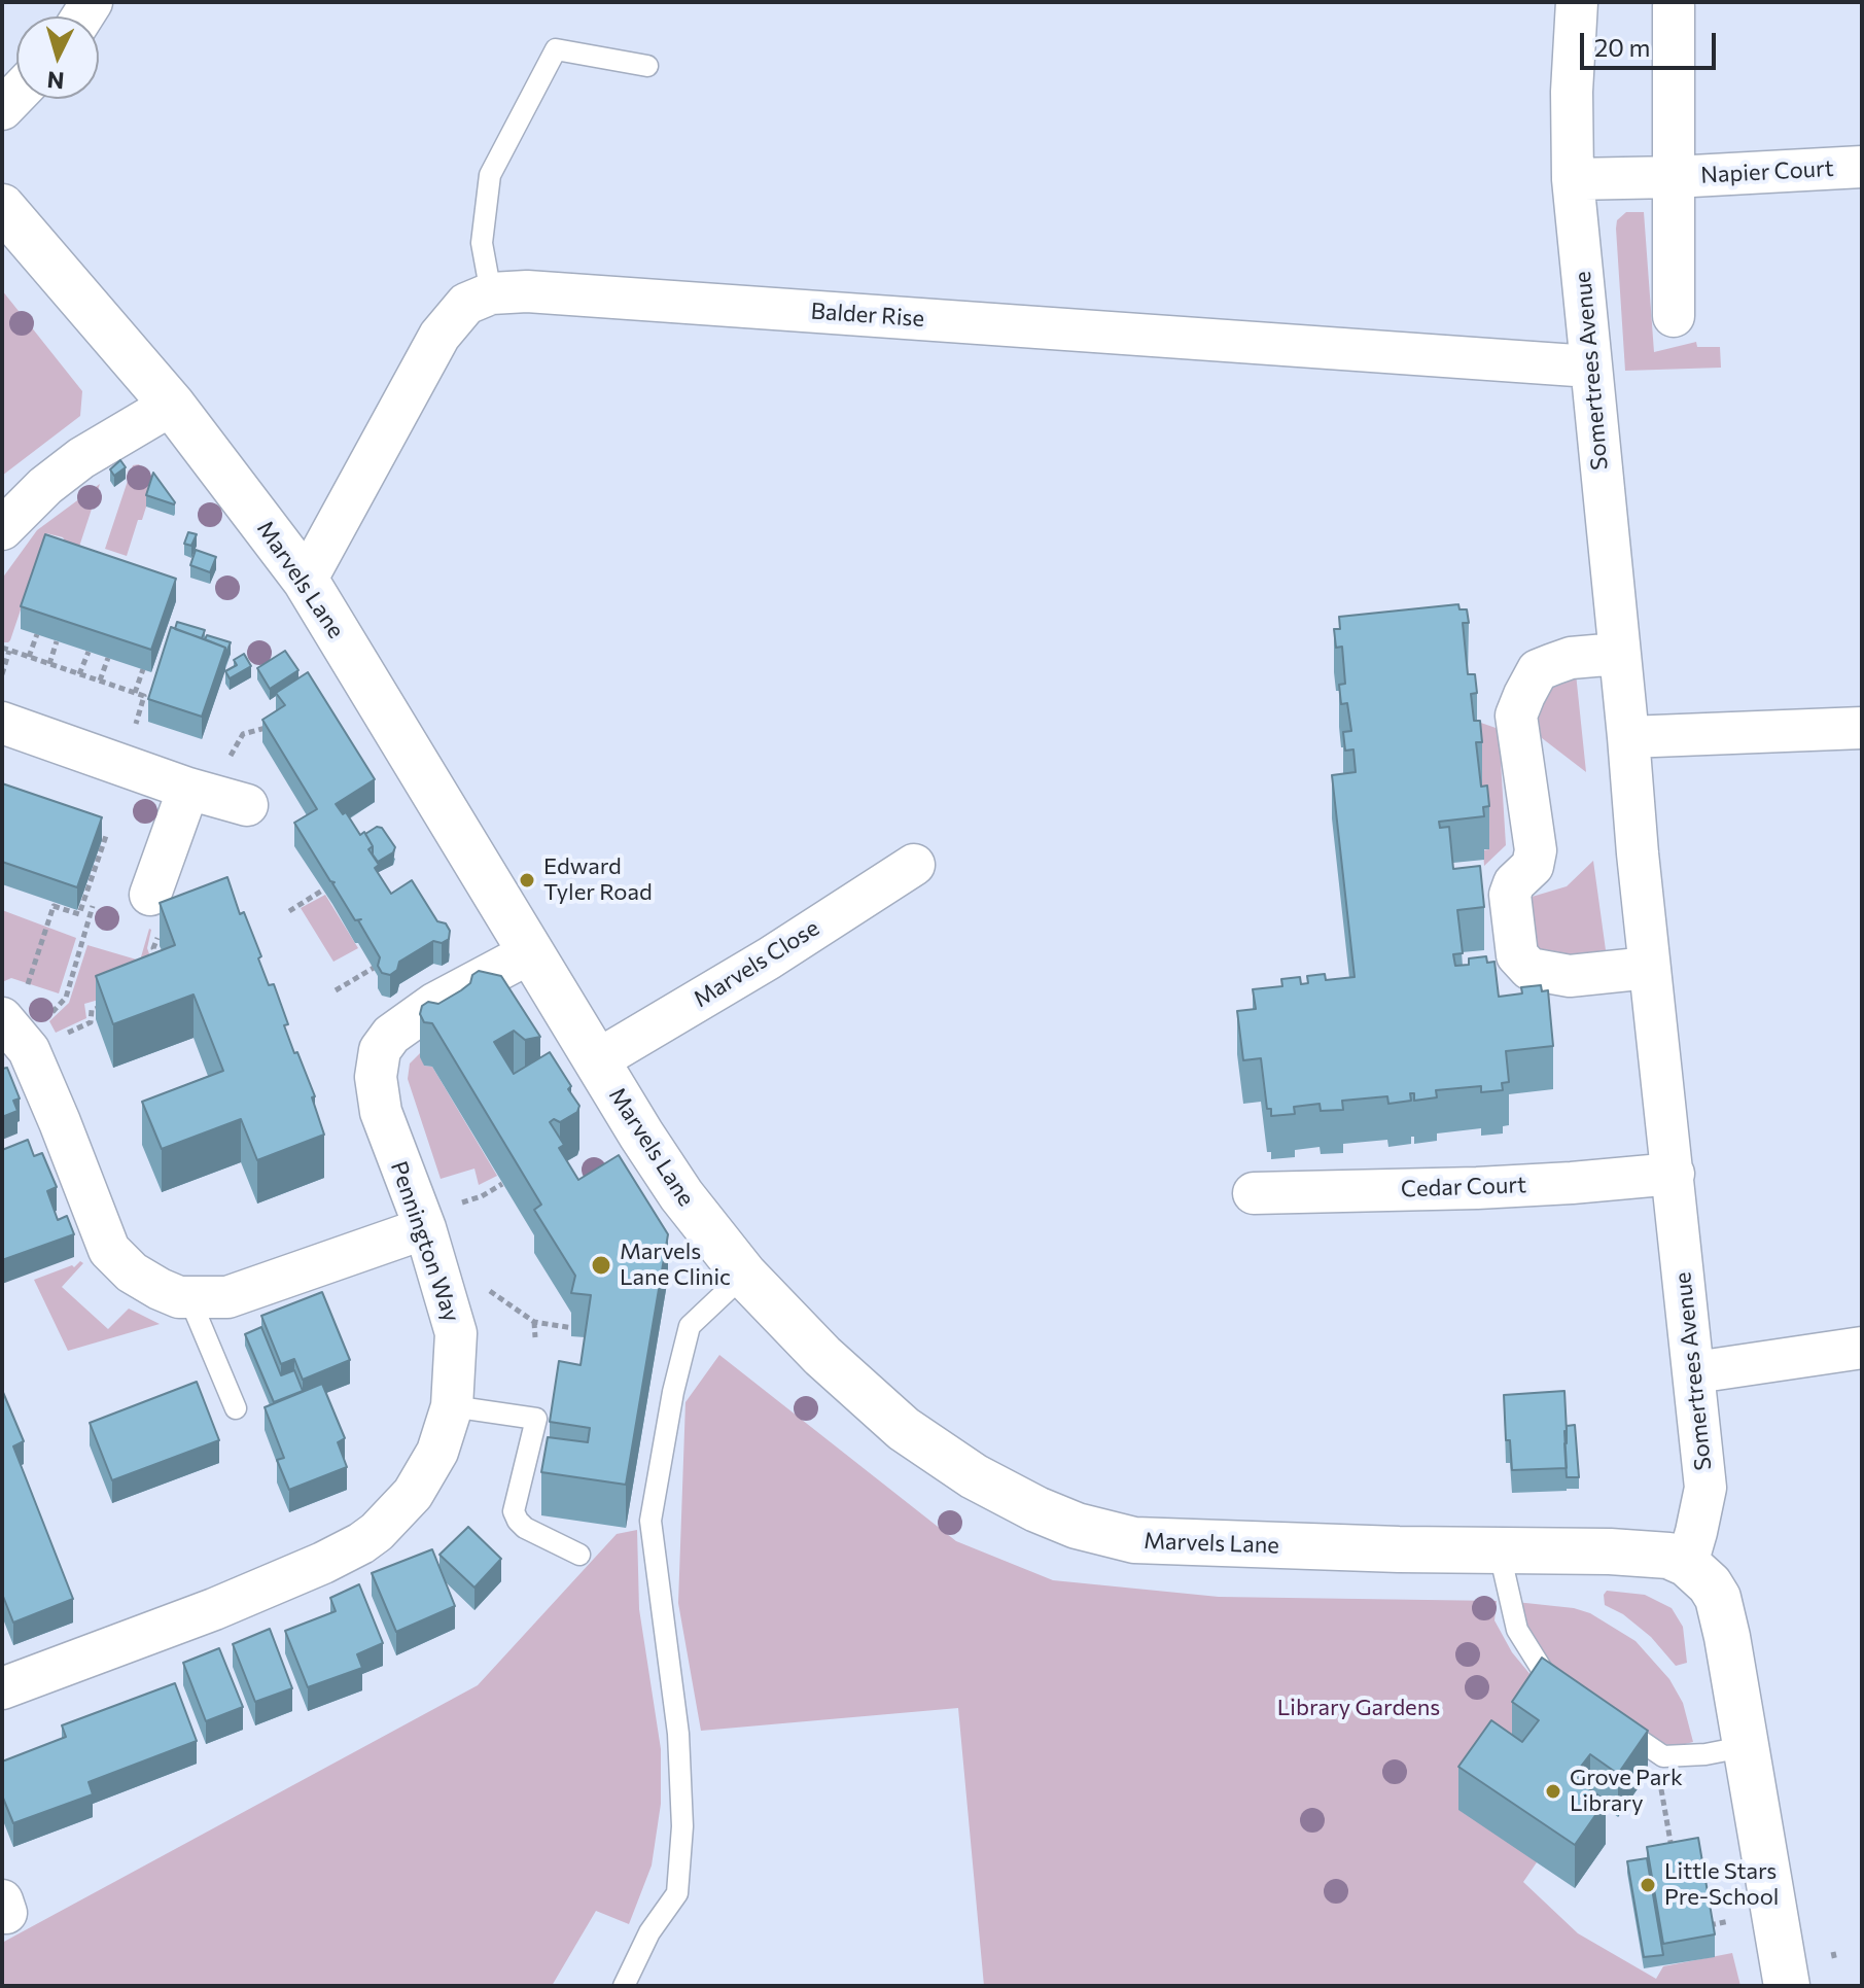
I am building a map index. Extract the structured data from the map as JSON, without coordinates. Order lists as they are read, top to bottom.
{
  "streets": {
    "street": [
      "Napier Court",
      "Balder Rise",
      "Somertrees Avenue",
      "Marvels Lane",
      "Marvels Close",
      "Cedar Court",
      "Pennington Way"
    ]
  },
  "crossings": [
    ["Napier Court", "Somertrees Avenue"],
    ["Balder Rise", "Somertrees Avenue"],
    ["Balder Rise", "Marvels Lane"],
    ["Somertrees Avenue", "Marvels Lane"],
    ["Somertrees Avenue", "Cedar Court"],
    ["Marvels Lane", "Marvels Close"],
    ["Marvels Lane", "Pennington Way"]
  ],
  "parks": ["Library Gardens"],
  "places": [
    "Edward Tyler Road",
    "Marvels Lane Clinic",
    "Grove Park Library",
    "Little Stars Pre-School"
  ],
  "scale_bar": "20 m",
  "north": "bottom"
}
